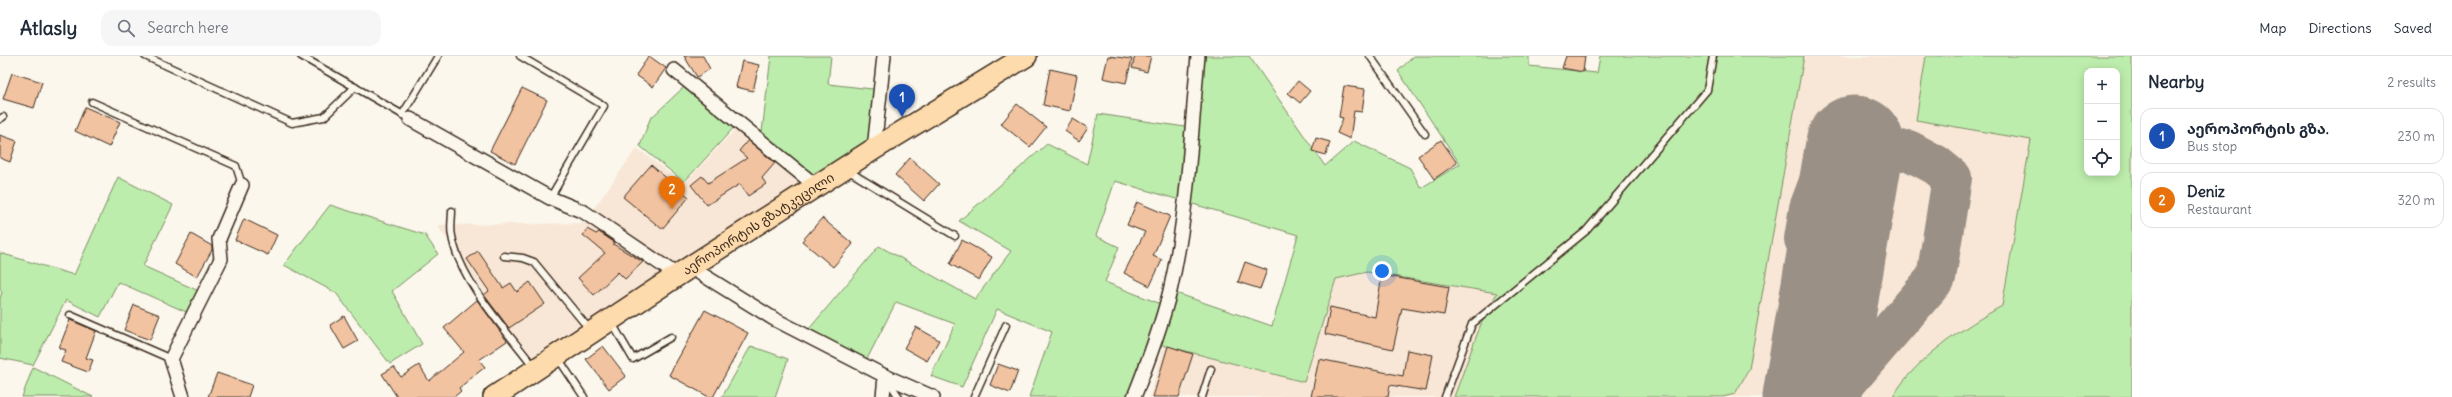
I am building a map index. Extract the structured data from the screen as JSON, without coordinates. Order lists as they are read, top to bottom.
{
  "streets": {
    "highway": ["აეროპორტის გზატკეცილი"]
  },
  "page": {
    "header": "Atlasly",
    "search": "Search here",
    "nav": ["Map", "Directions", "Saved"],
    "heading": ["Nearby", "2 results"],
    "map_buttons": ["+", "−"],
    "pins": ["1", "2"],
    "list": [
      {
        "mark": "1",
        "name": "აეროპორტის გზა.",
        "note": "Bus stop",
        "value": "230 m"
      },
      {
        "mark": "2",
        "name": "Deniz",
        "note": "Restaurant",
        "value": "320 m"
      }
    ]
  }
}
